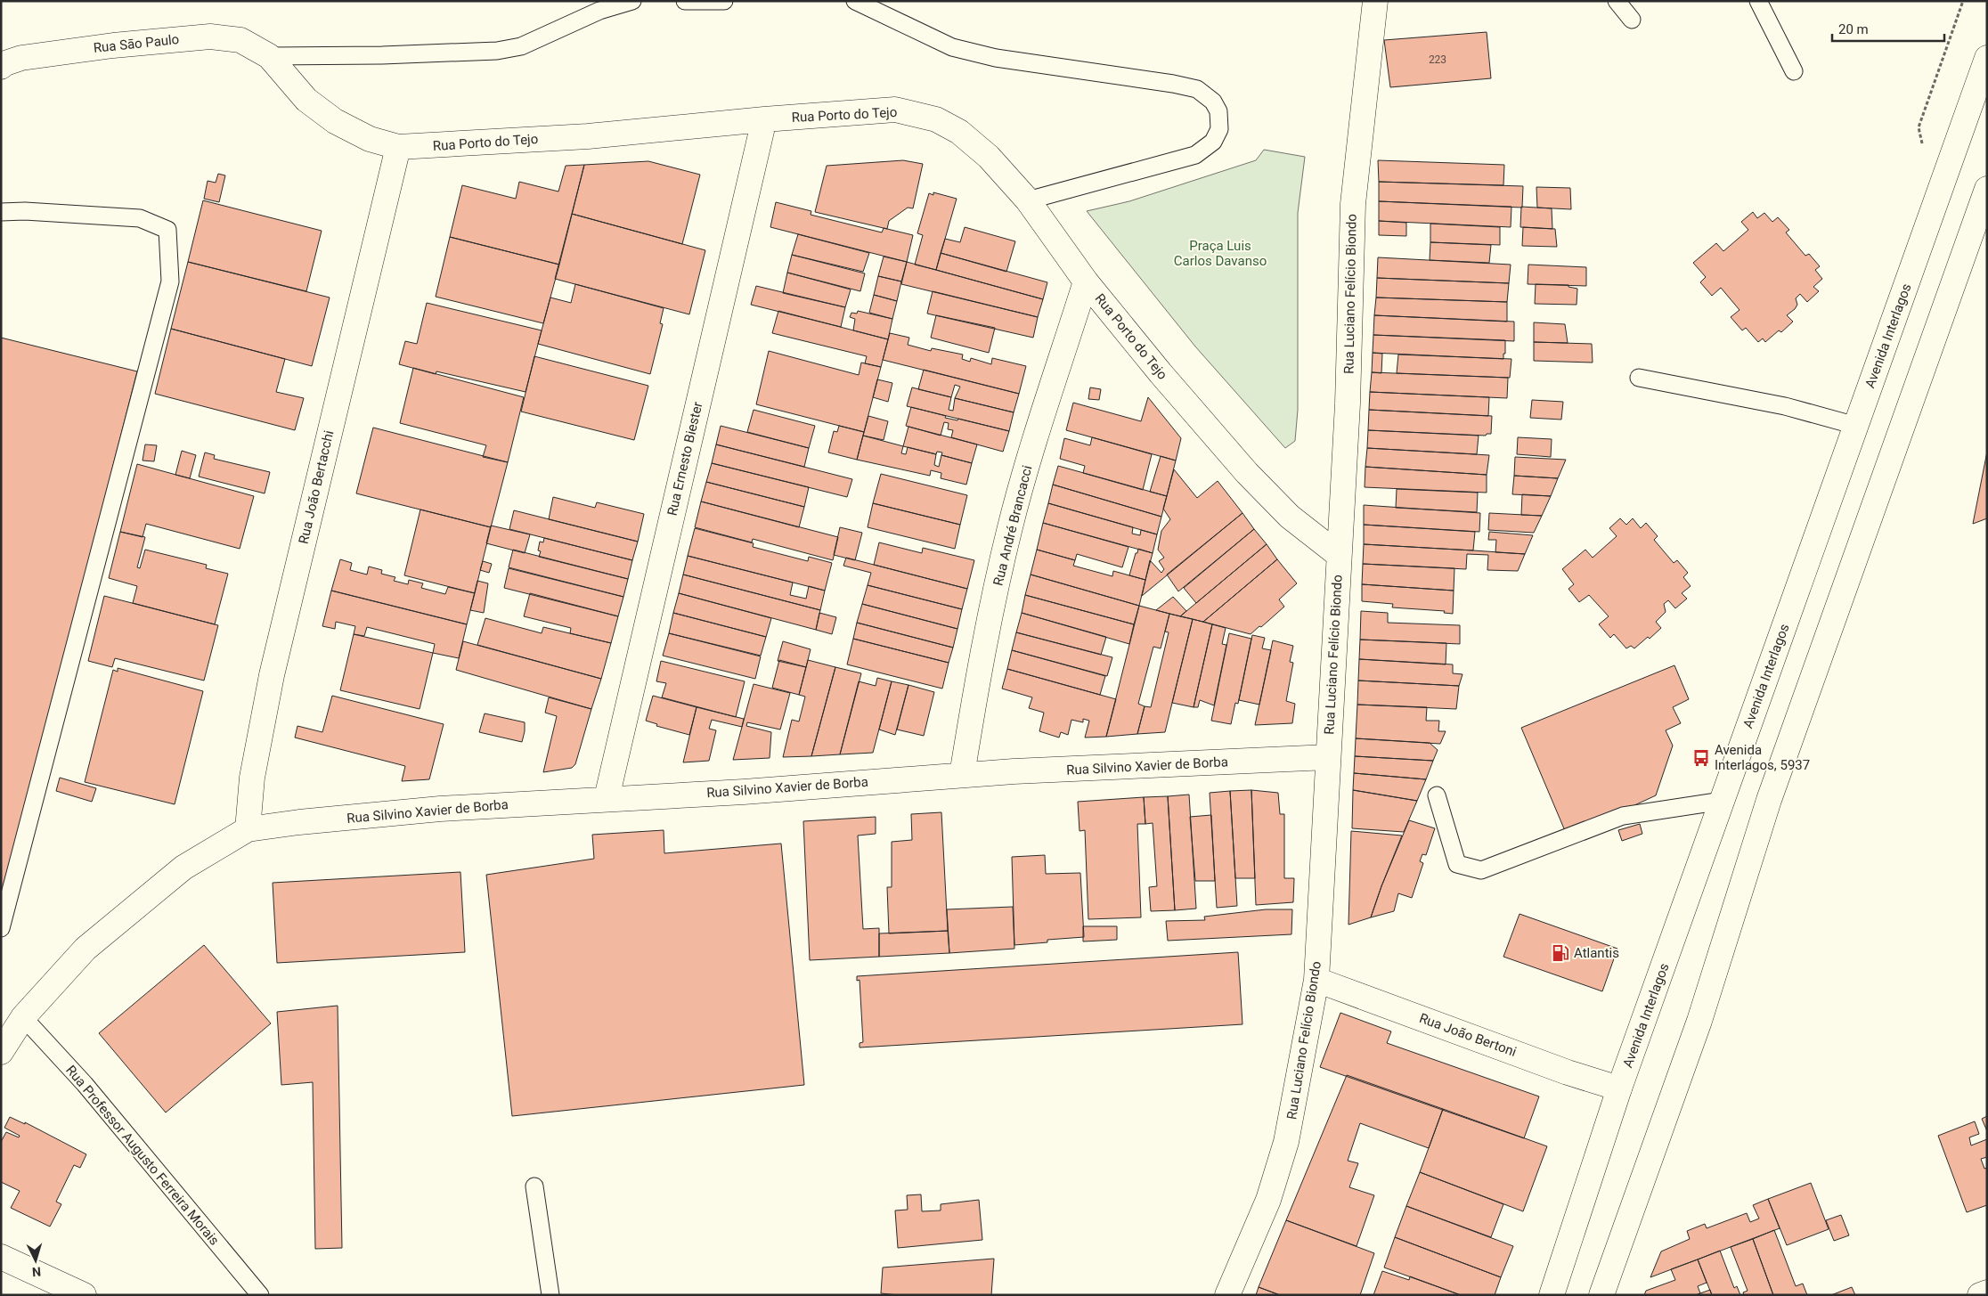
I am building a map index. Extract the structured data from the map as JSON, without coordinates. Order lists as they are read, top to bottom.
{
  "streets": {
    "street": [
      "Rua Sāo Paulo",
      "Rua Porto do Tejo",
      "Rua Luciano Felício Biondo",
      "Avenida Interlagos",
      "Rua Ernesto Biester",
      "Rua João Bertacchi",
      "Rua André Brancacci",
      "Rua Silvino Xavier de Borba",
      "Rua João Bertoni"
    ],
    "lane": ["Rua Professor Augusto Ferreira Morais"]
  },
  "crossings": [
    ["Rua Sāo Paulo", "Rua Porto do Tejo"],
    ["Rua Porto do Tejo", "Rua Luciano Felício Biondo"],
    ["Rua Porto do Tejo", "Rua Ernesto Biester"],
    ["Rua Porto do Tejo", "Rua João Bertacchi"],
    ["Rua Porto do Tejo", "Rua André Brancacci"],
    ["Rua Luciano Felício Biondo", "Rua Silvino Xavier de Borba"],
    ["Rua Luciano Felício Biondo", "Rua João Bertoni"],
    ["Avenida Interlagos", "Rua João Bertoni"],
    ["Rua Ernesto Biester", "Rua Silvino Xavier de Borba"],
    ["Rua João Bertacchi", "Rua Silvino Xavier de Borba"],
    ["Rua André Brancacci", "Rua Silvino Xavier de Borba"]
  ],
  "parks": ["Praça Luis Carlos Davanso"],
  "places": {
    "bus stop": ["Avenida Interlagos, 5937"],
    "fuel station": ["Atlantis"]
  },
  "house_numbers": ["223"],
  "scale_bar": "20 m",
  "north": "bottom"
}
